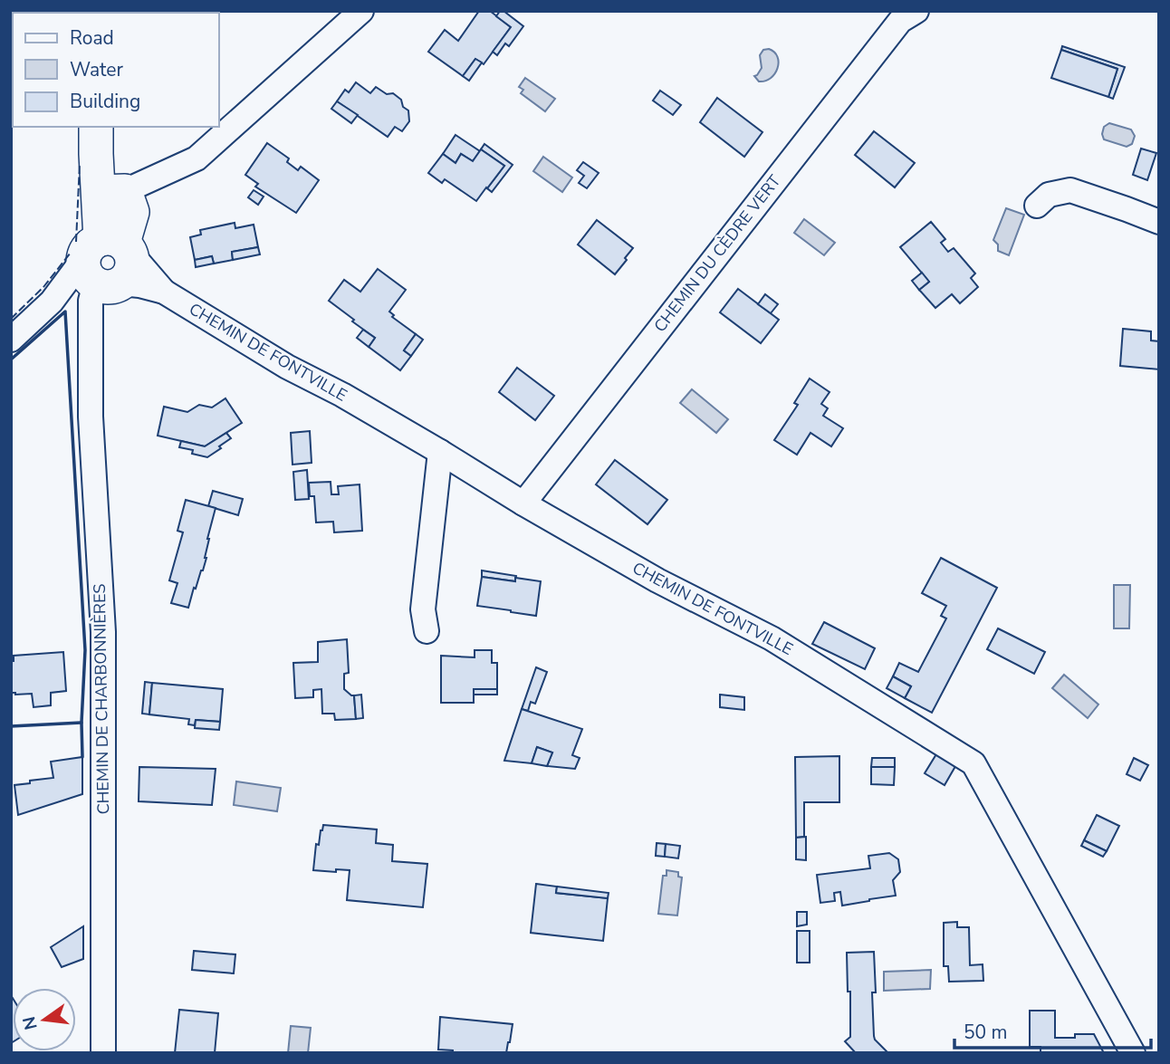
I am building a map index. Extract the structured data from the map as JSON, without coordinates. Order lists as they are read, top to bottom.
{
  "streets": {
    "street": ["CHEMIN DU CÈDRE VERT", "CHEMIN DE FONTVILLE", "CHEMIN DE CHARBONNIÈRES"]
  },
  "crossings": [
    ["CHEMIN DU CÈDRE VERT", "CHEMIN DE FONTVILLE"],
    ["CHEMIN DE FONTVILLE", "CHEMIN DE CHARBONNIÈRES"]
  ],
  "legend": ["Road", "Water", "Building"],
  "scale_bar": "50 m",
  "north": "left"
}
